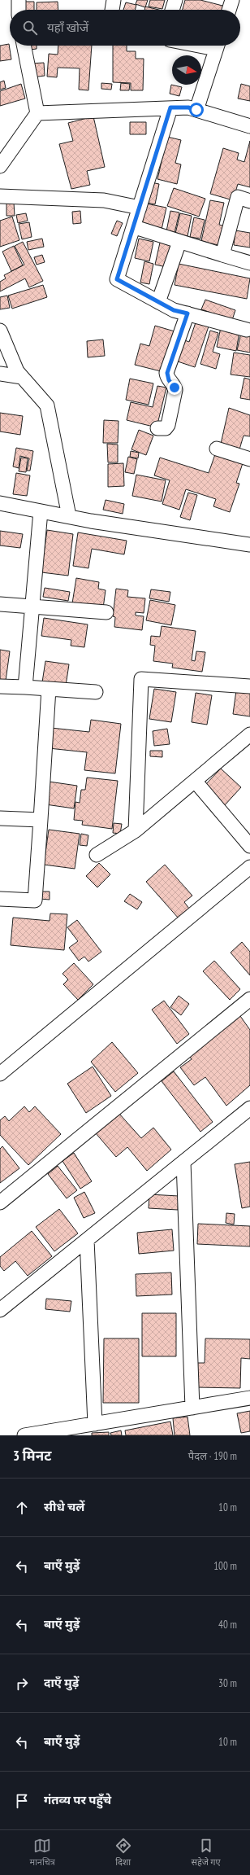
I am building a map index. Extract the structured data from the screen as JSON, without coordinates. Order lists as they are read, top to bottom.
{
  "north": "right",
  "page": {
    "search": "यहाँ खोजें",
    "heading": ["3 मिनट", "पैदल · 190 m"],
    "list": [
      ["सीधे चलें", "10 m"],
      ["बाएँ मुड़ें", "100 m"],
      ["बाएँ मुड़ें", "40 m"],
      ["दाएँ मुड़ें", "30 m"],
      ["बाएँ मुड़ें", "10 m"],
      "गंतव्य पर पहुँचे"
    ],
    "nav": ["मानचित्र", "दिशा", "सहेजे गए"]
  }
}
